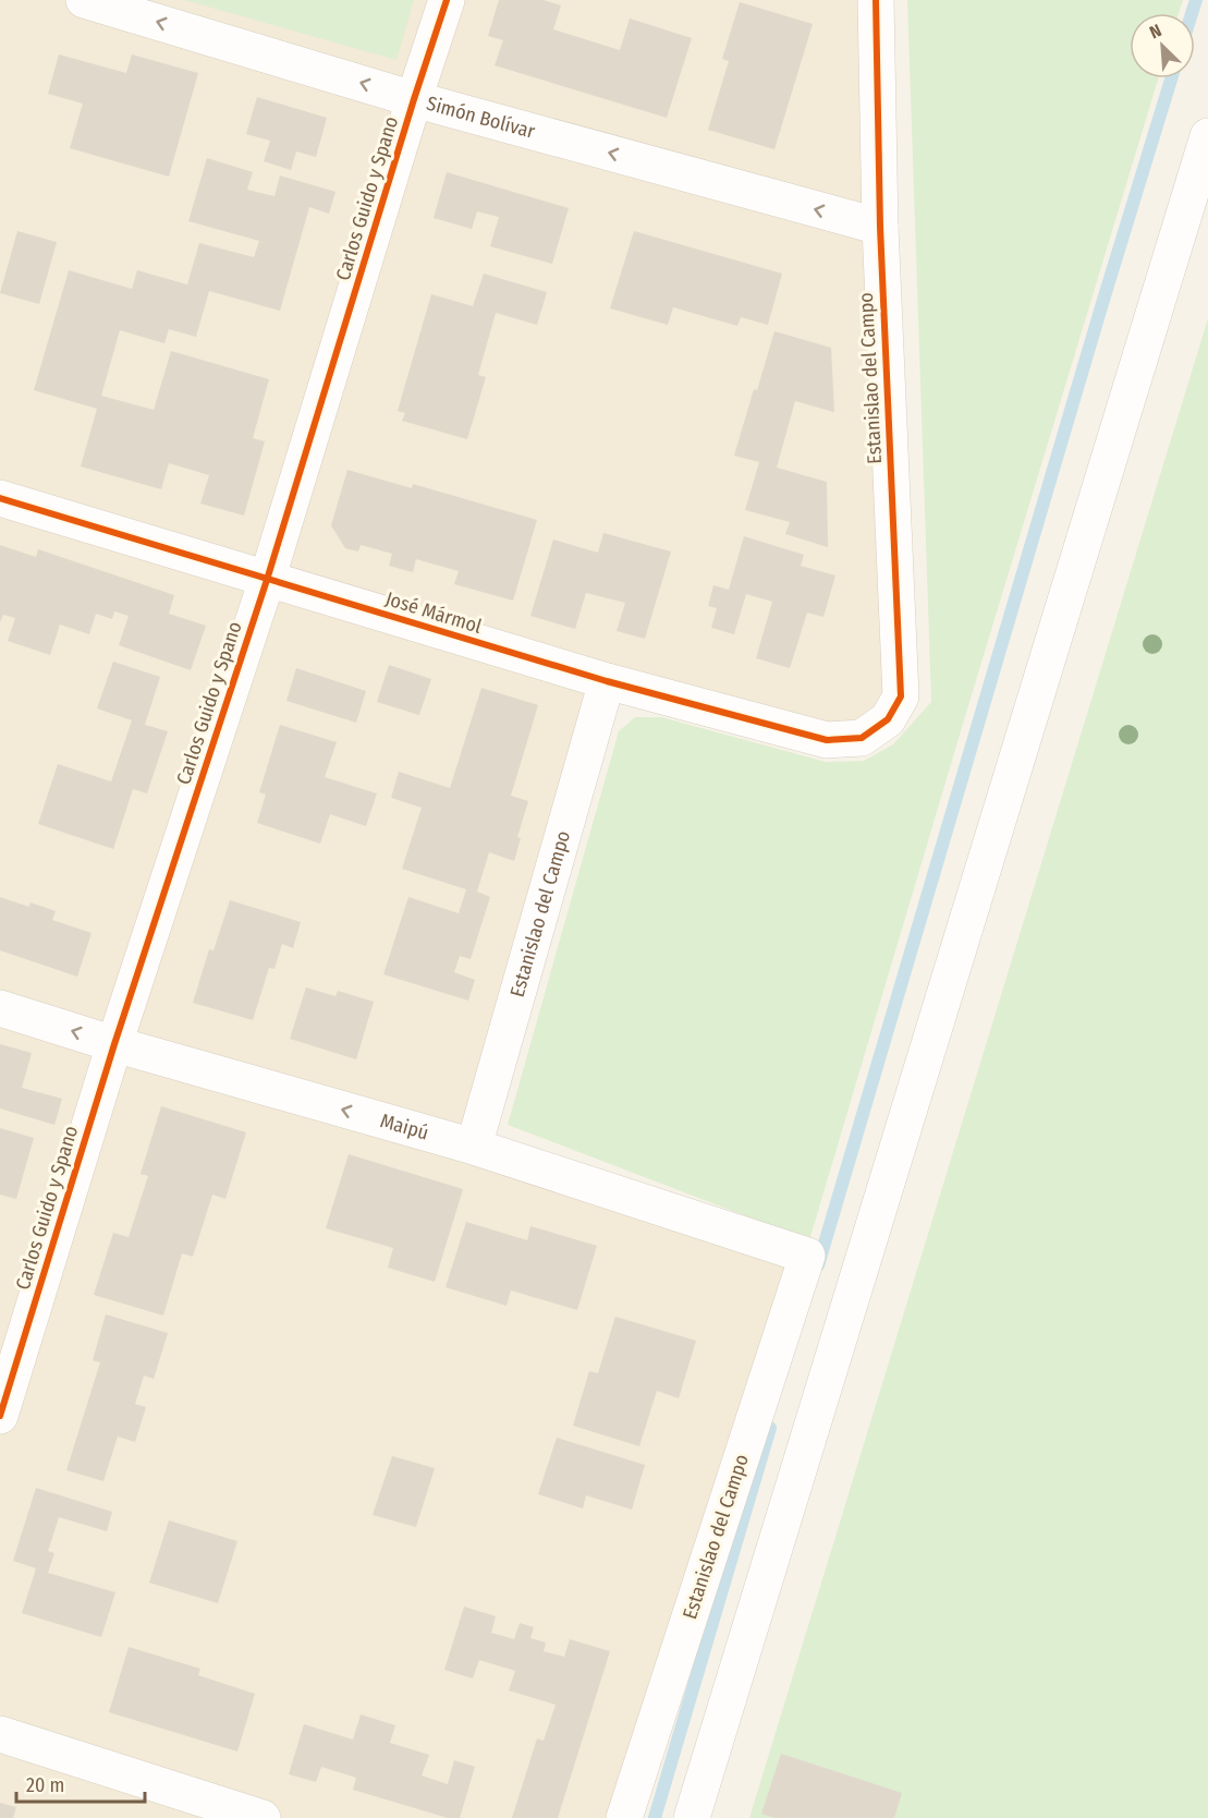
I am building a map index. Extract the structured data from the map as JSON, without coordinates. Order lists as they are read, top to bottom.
{
  "streets": {
    "street": [
      "Simón Bolívar",
      "Carlos Guido y Spano",
      "Estanislao del Campo",
      "José Mármol",
      "Maipú"
    ]
  },
  "crossings": [
    ["Simón Bolívar", "Carlos Guido y Spano"],
    ["Simón Bolívar", "Estanislao del Campo"],
    ["Carlos Guido y Spano", "José Mármol"],
    ["Carlos Guido y Spano", "Maipú"],
    ["Estanislao del Campo", "José Mármol"],
    ["Estanislao del Campo", "Maipú"]
  ],
  "one_way": ["Simón Bolívar", "Maipú"],
  "scale_bar": "20 m",
  "north": "top left"
}
